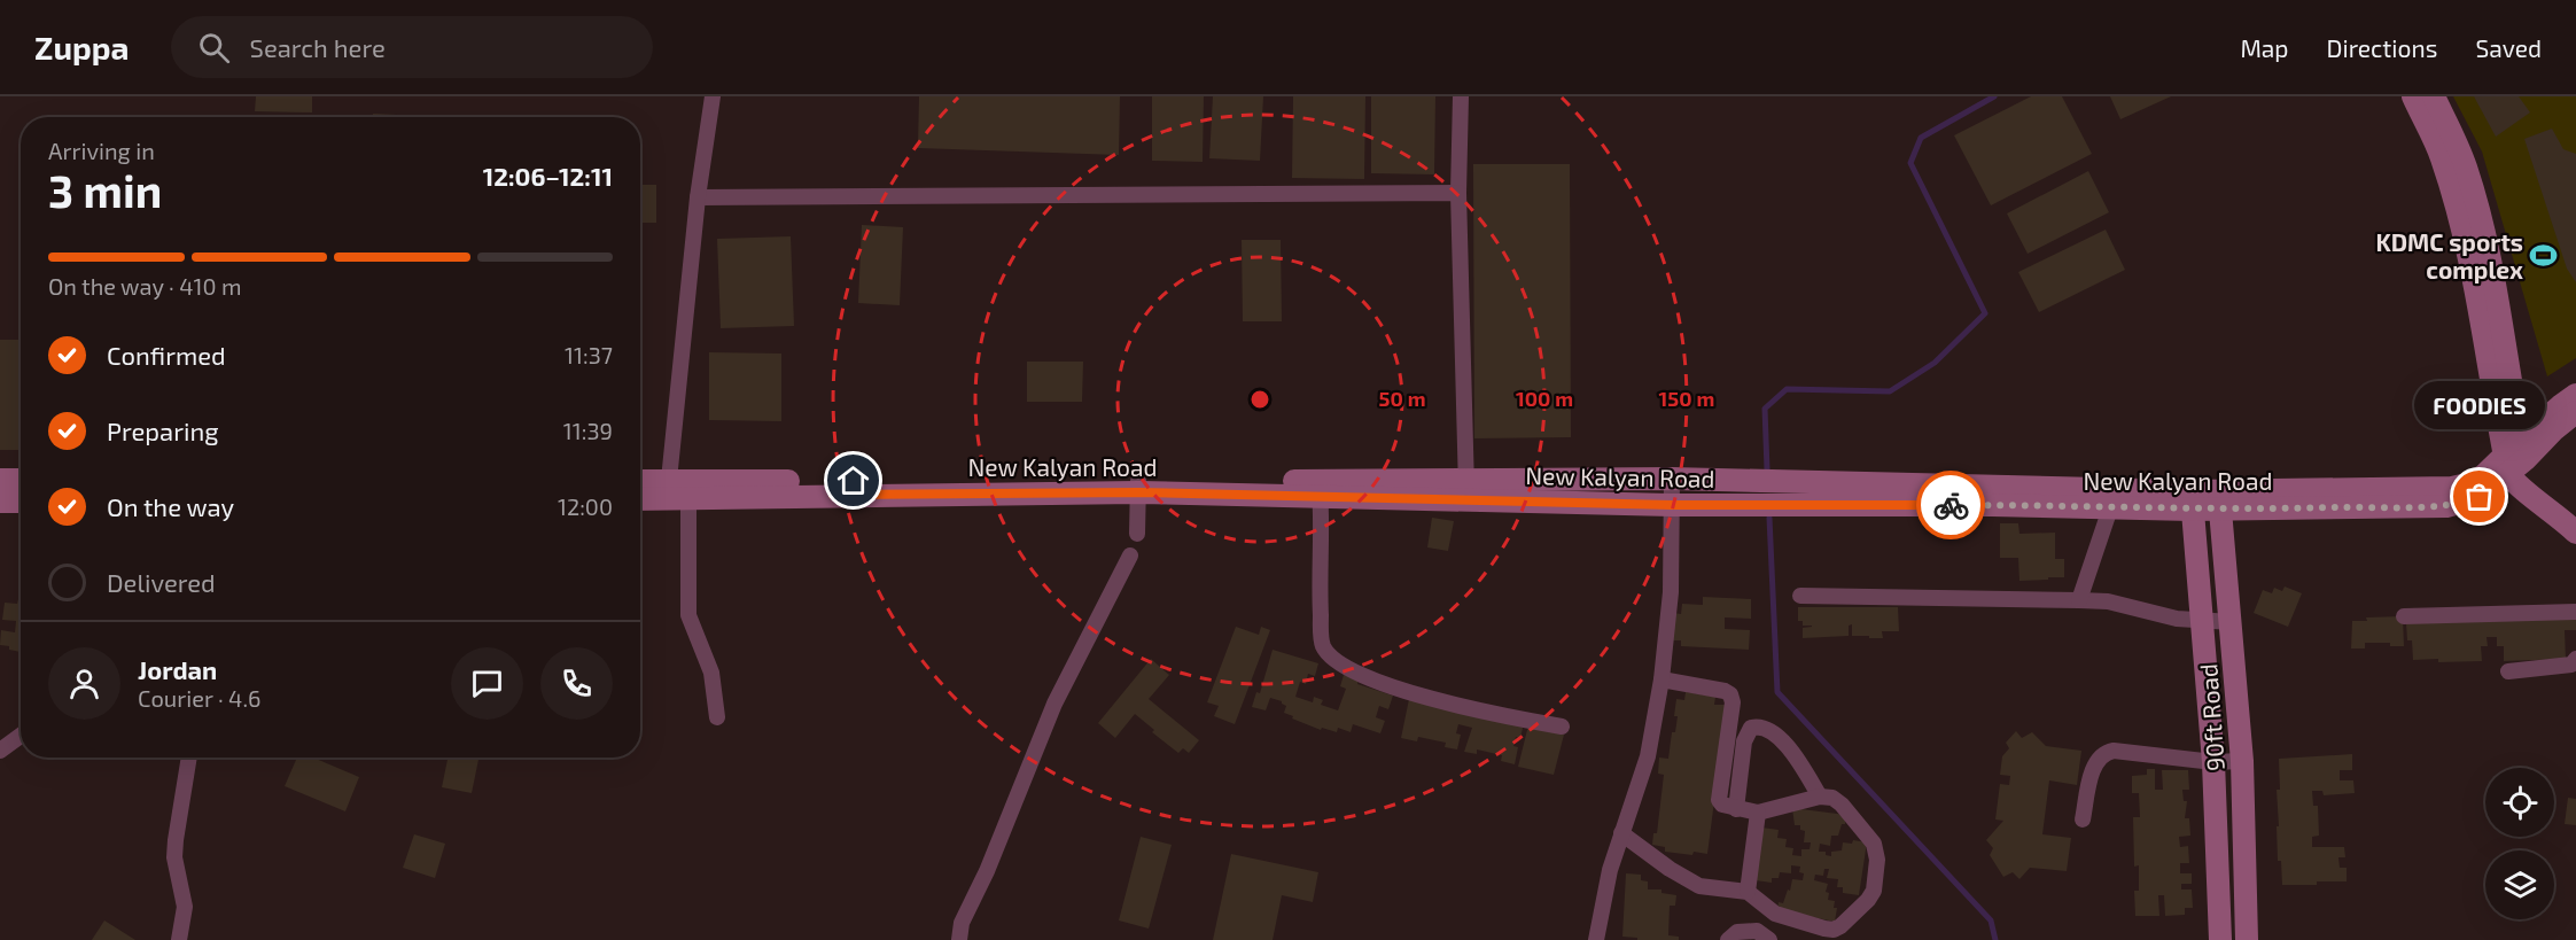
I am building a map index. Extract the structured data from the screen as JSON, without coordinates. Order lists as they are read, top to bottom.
{
  "streets": {
    "street": ["New Kalyan Road", "90ft Road"]
  },
  "crossings": [
    ["New Kalyan Road", "90ft Road"]
  ],
  "places": {
    "sports": ["KDMC sports complex"],
    "other": ["FOODIES"]
  },
  "page": {
    "header": "Zuppa",
    "search": "Search here",
    "nav": ["Map", "Directions", "Saved"],
    "heading": ["3 min", "Arriving in", "12:06–12:11"],
    "panel": ["Jordan", "Courier · 4.6"],
    "bar": "On the way · 410 m",
    "list": [
      ["Confirmed", "11:37"],
      ["Preparing", "11:39"],
      ["On the way", "12:00"],
      "Delivered"
    ],
    "bubble": "FOODIES"
  },
  "rings": ["50 m", "100 m", "150 m"]
}
